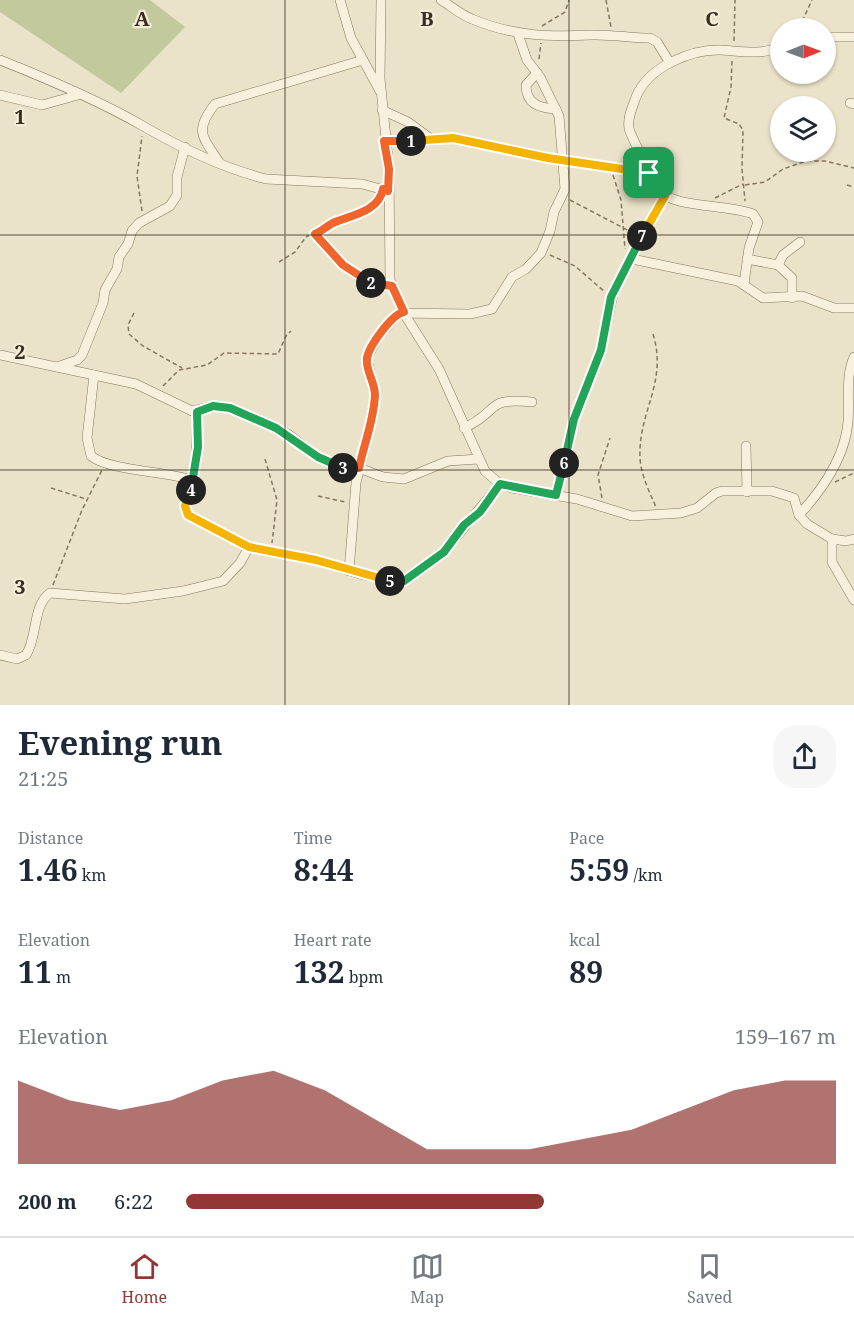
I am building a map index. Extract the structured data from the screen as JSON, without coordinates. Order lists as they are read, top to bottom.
{
  "north": "right",
  "page": {
    "pins": [
      "1",
      "7",
      "2",
      "6",
      "3",
      "4",
      "5"
    ],
    "heading": ["Evening run", "21:25"],
    "stats": [
      ["Distance", "1.46 km"],
      ["Time", "8:44"],
      ["Pace", "5:59 /km"],
      ["Elevation", "11 m"],
      ["Heart rate", "132 bpm"],
      ["kcal", "89"]
    ],
    "chart": ["Elevation", "159–167 m"],
    "list": [
      {
        "name": "200 m",
        "note": "6:22"
      }
    ],
    "tabs": ["Home", "Map", "Saved"]
  },
  "grid": {
    "columns": ["A", "B", "C"],
    "rows": ["1", "2", "3"]
  }
}
